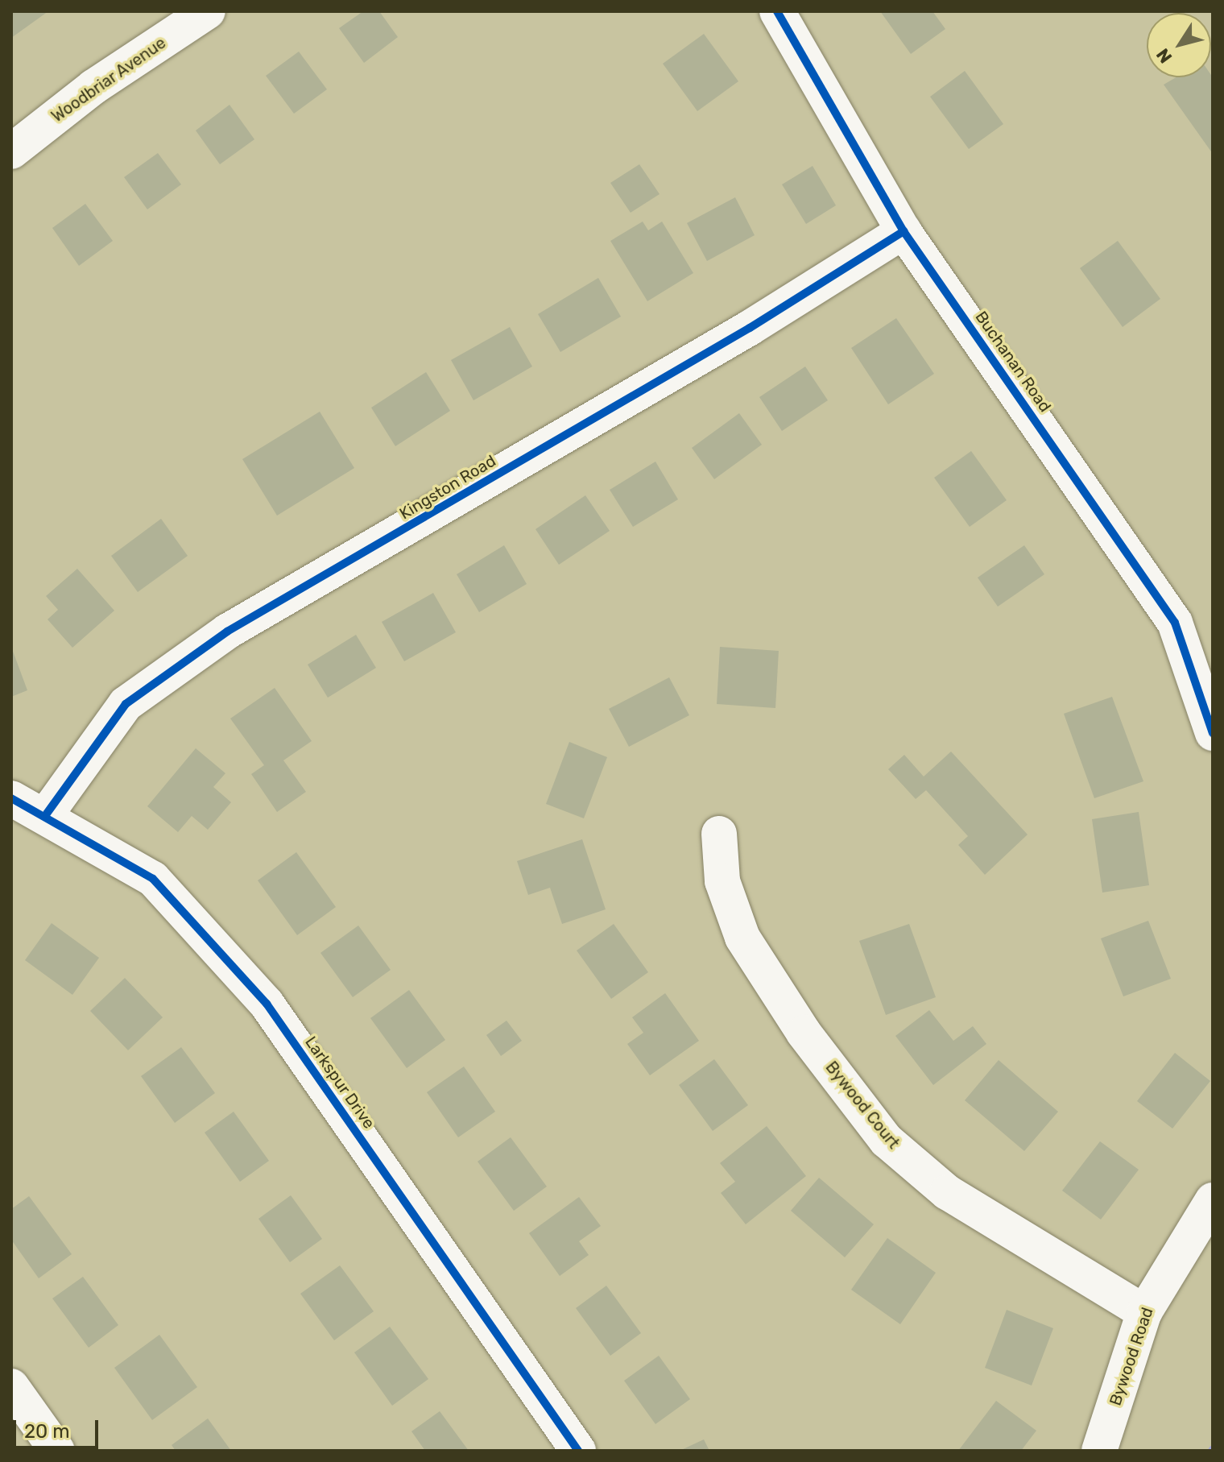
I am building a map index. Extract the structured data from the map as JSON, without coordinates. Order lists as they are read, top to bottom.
{
  "streets": {
    "street": [
      "Woodbriar Avenue",
      "Buchanan Road",
      "Kingston Road",
      "Larkspur Drive",
      "Bywood Court",
      "Bywood Road"
    ]
  },
  "crossings": [
    ["Buchanan Road", "Kingston Road"],
    ["Kingston Road", "Larkspur Drive"],
    ["Bywood Court", "Bywood Road"]
  ],
  "scale_bar": "20 m",
  "north": "bottom left"
}
